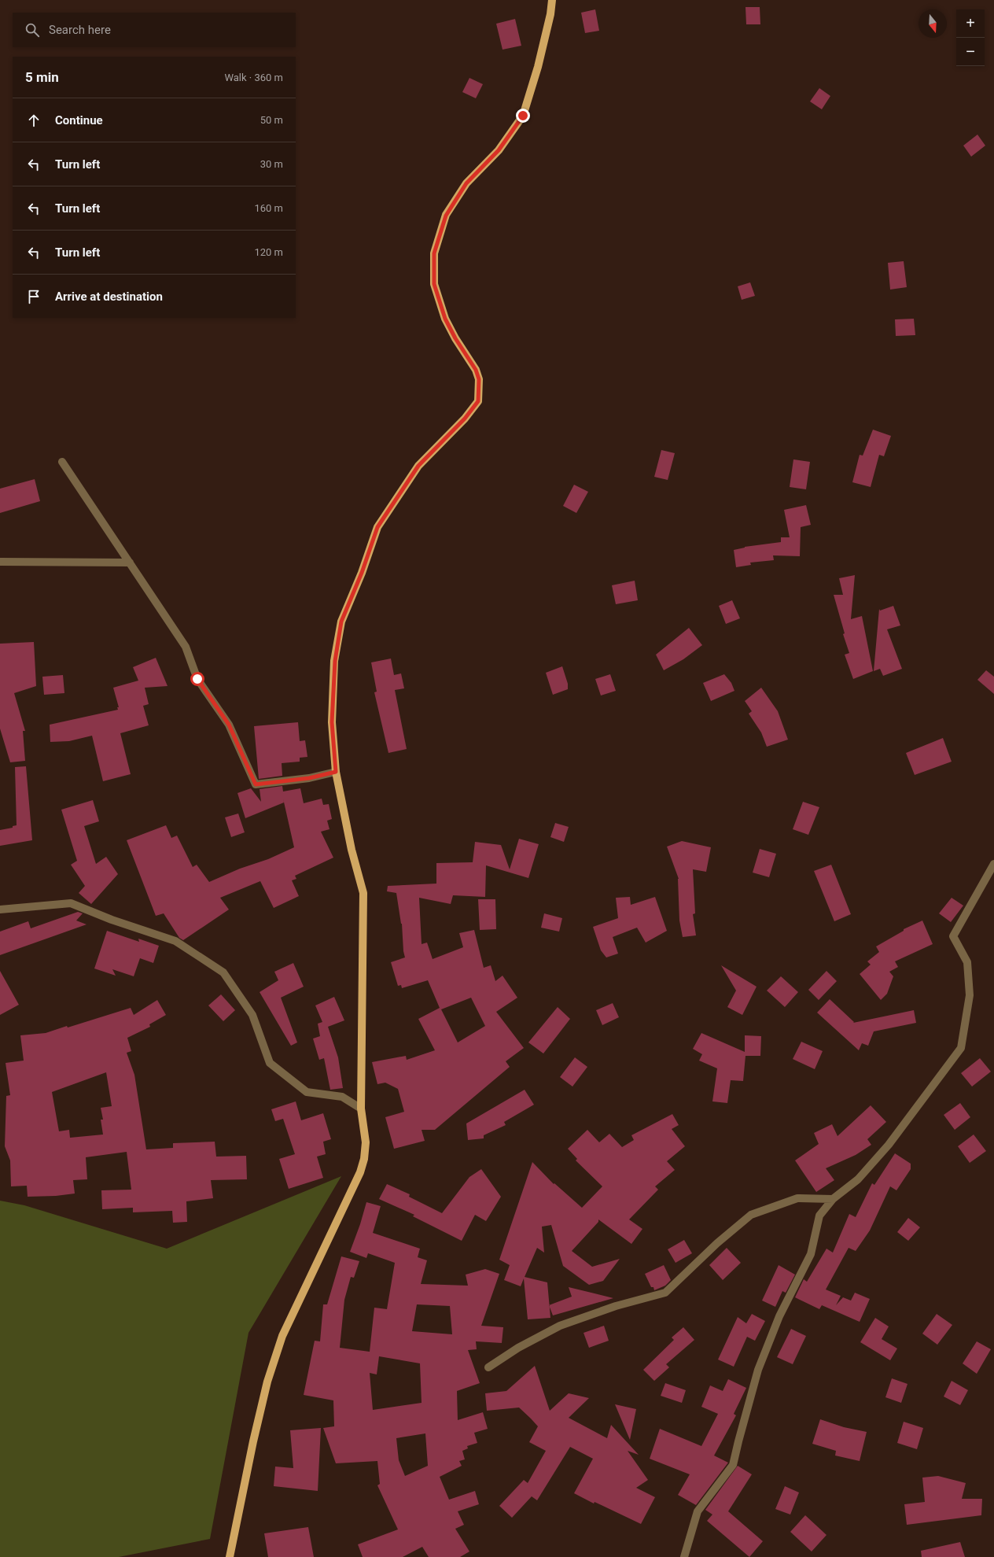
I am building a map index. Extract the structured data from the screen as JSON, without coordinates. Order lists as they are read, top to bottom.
{
  "north": "bottom",
  "page": {
    "map_buttons": ["+", "−"],
    "search": "Search here",
    "heading": ["5 min", "Walk · 360 m"],
    "list": [
      ["Continue", "50 m"],
      ["Turn left", "30 m"],
      ["Turn left", "160 m"],
      ["Turn left", "120 m"],
      "Arrive at destination"
    ]
  }
}
